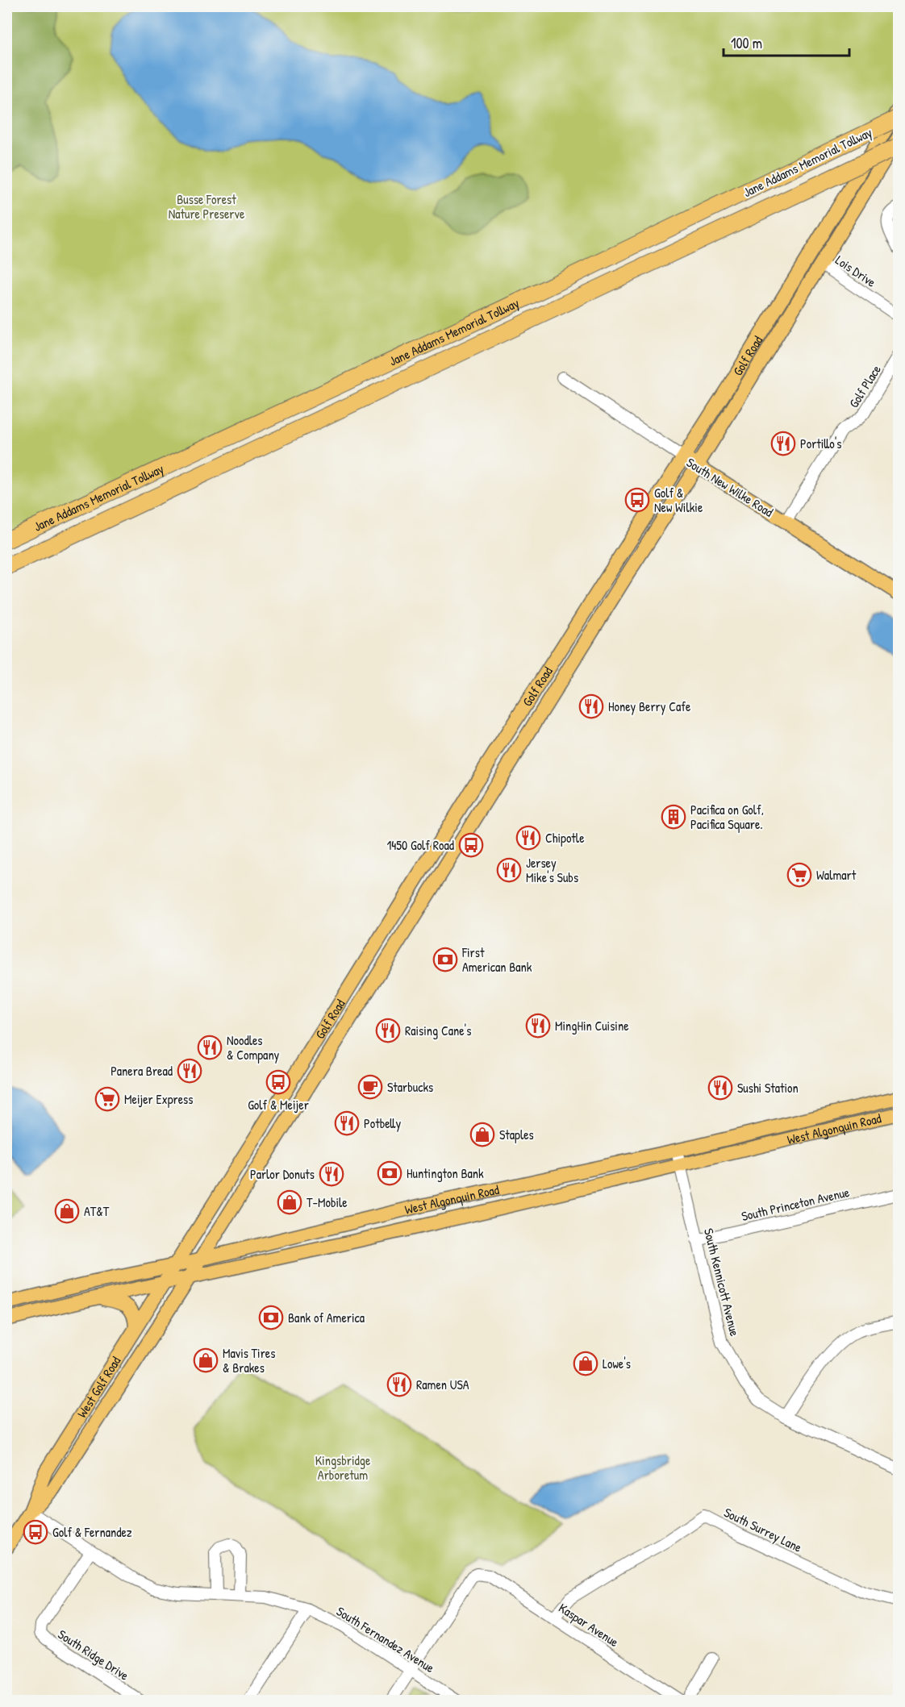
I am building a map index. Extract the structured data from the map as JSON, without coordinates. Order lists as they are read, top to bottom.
{
  "streets": {
    "highway": ["Jane Addams Memorial Tollway"],
    "main road": [
      "Golf Road",
      "South New Wilke Road",
      "West Algonquin Road",
      "West Golf Road"
    ],
    "street": [
      "Lois Drive",
      "Golf Place",
      "South Princeton Avenue",
      "South Kennicott Avenue",
      "South Surrey Lane",
      "Kaspar Avenue",
      "South Fernandez Avenue",
      "South Ridge Drive"
    ]
  },
  "crossings": [
    ["Lois Drive", "Golf Road"],
    ["Golf Road", "South New Wilke Road"],
    ["Golf Road", "West Algonquin Road"],
    ["Golf Road", "West Golf Road"],
    ["Golf Place", "South New Wilke Road"],
    ["West Algonquin Road", "South Kennicott Avenue"],
    ["West Algonquin Road", "West Golf Road"],
    ["South Princeton Avenue", "South Kennicott Avenue"],
    ["West Golf Road", "South Fernandez Avenue"],
    ["South Surrey Lane", "Kaspar Avenue"],
    ["Kaspar Avenue", "South Fernandez Avenue"],
    ["South Fernandez Avenue", "South Ridge Drive"]
  ],
  "parks": ["Busse Forest Nature Preserve", "Kingsbridge Arboretum"],
  "places": {
    "restaurant": [
      "Portillo's",
      "Honey Berry Cafe",
      "Chipotle",
      "Jersey Mike's Subs",
      "MingHin Cuisine",
      "Raising Cane's",
      "Noodles & Company",
      "Panera Bread",
      "Sushi Station",
      "Potbelly",
      "Parlor Donuts",
      "Ramen USA"
    ],
    "bus stop": [
      "Golf & New Wilkie",
      "1450 Golf Road",
      "Golf & Meijer",
      "Golf & Fernandez"
    ],
    "building": ["Pacifica on Golf, Pacifica Square."],
    "supermarket": ["Walmart", "Meijer Express"],
    "bank": ["First American Bank", "Huntington Bank", "Bank of America"],
    "cafe": ["Starbucks"],
    "shop": [
      "Staples",
      "T-Mobile",
      "AT&T",
      "Mavis Tires & Brakes",
      "Lowe's"
    ]
  },
  "scale_bar": "100 m"
}
